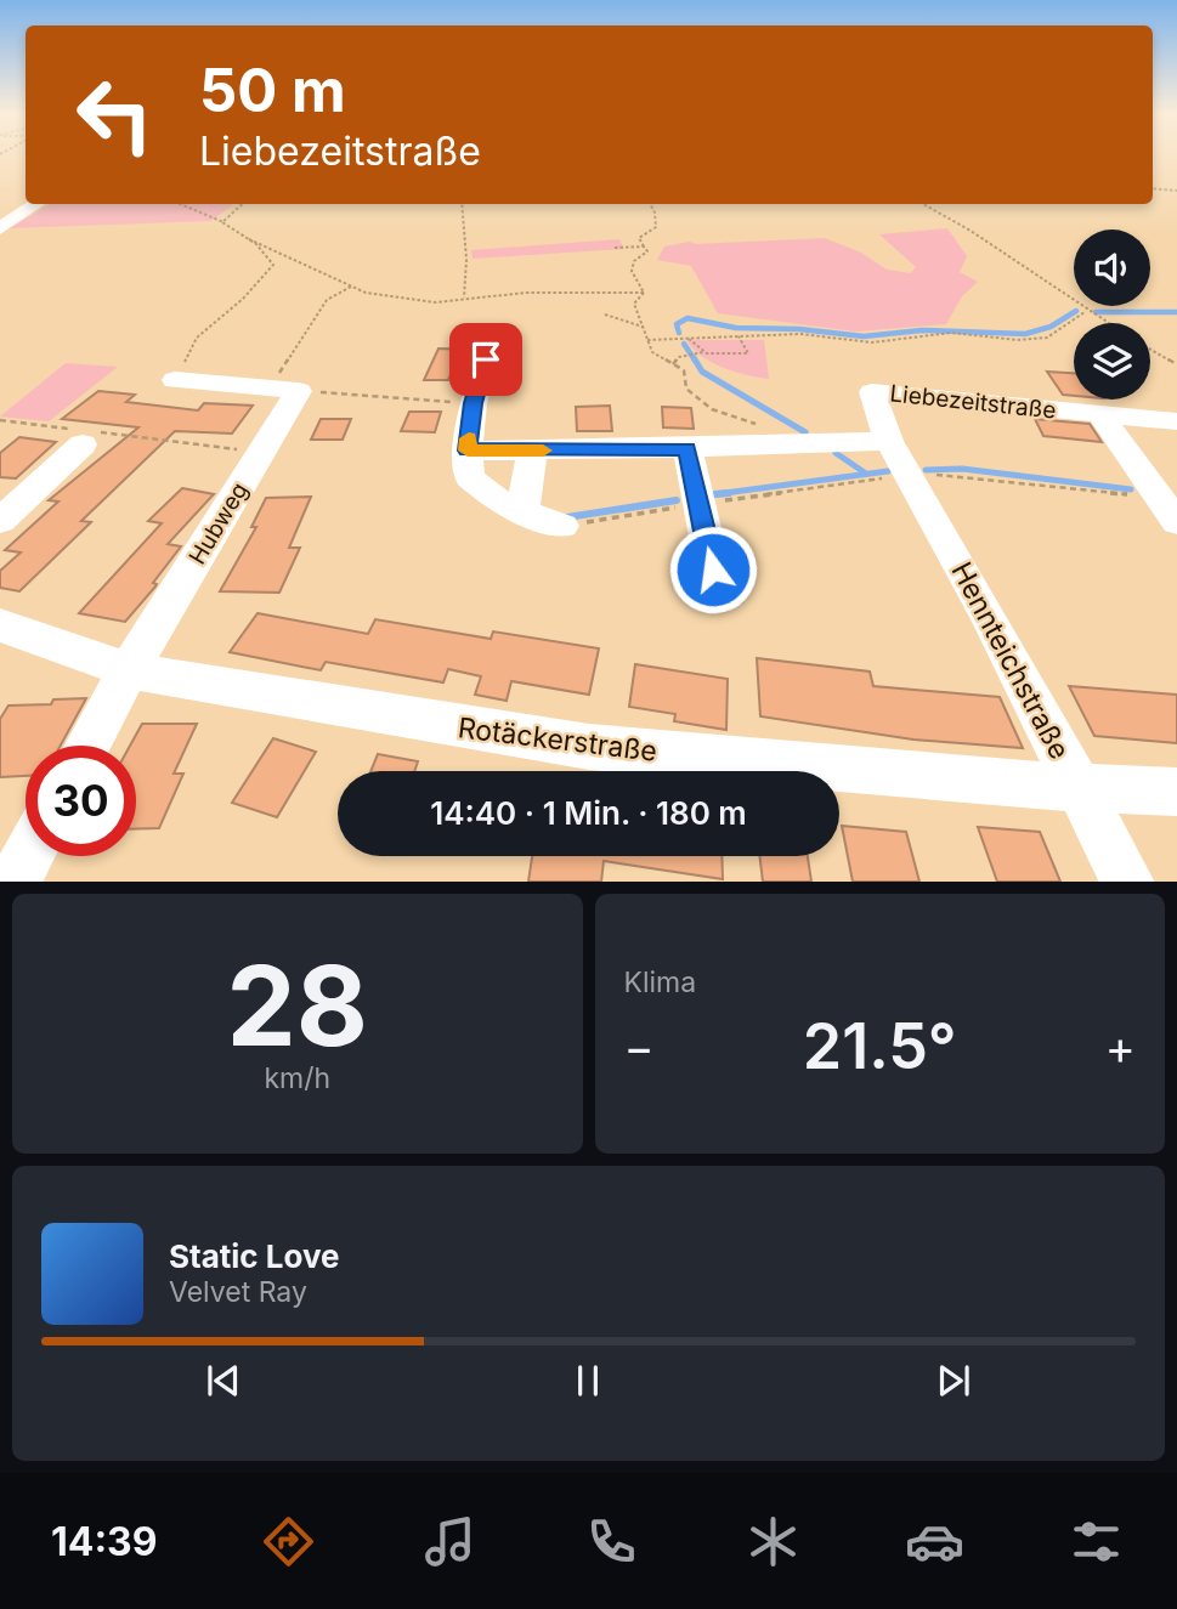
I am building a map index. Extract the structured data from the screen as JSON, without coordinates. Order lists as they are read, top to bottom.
{
  "streets": {
    "street": [
      "Liebezeitstraße",
      "Hubweg",
      "Hennteichstraße",
      "Rotäckerstraße"
    ]
  },
  "crossings": [
    ["Liebezeitstraße", "Hennteichstraße"],
    ["Hubweg", "Rotäckerstraße"],
    ["Hennteichstraße", "Rotäckerstraße"]
  ],
  "page": {
    "turn": ["50 m", "Liebezeitstraße"],
    "limit": "30",
    "trip": "14:40 · 1 Min. · 180 m",
    "tile": [
      ["28", "km/h"],
      "Klima"
    ],
    "heat": ["−", "21.5°", "+"],
    "song": ["Static Love", "Velvet Ray"],
    "tabs": "14:39"
  }
}
